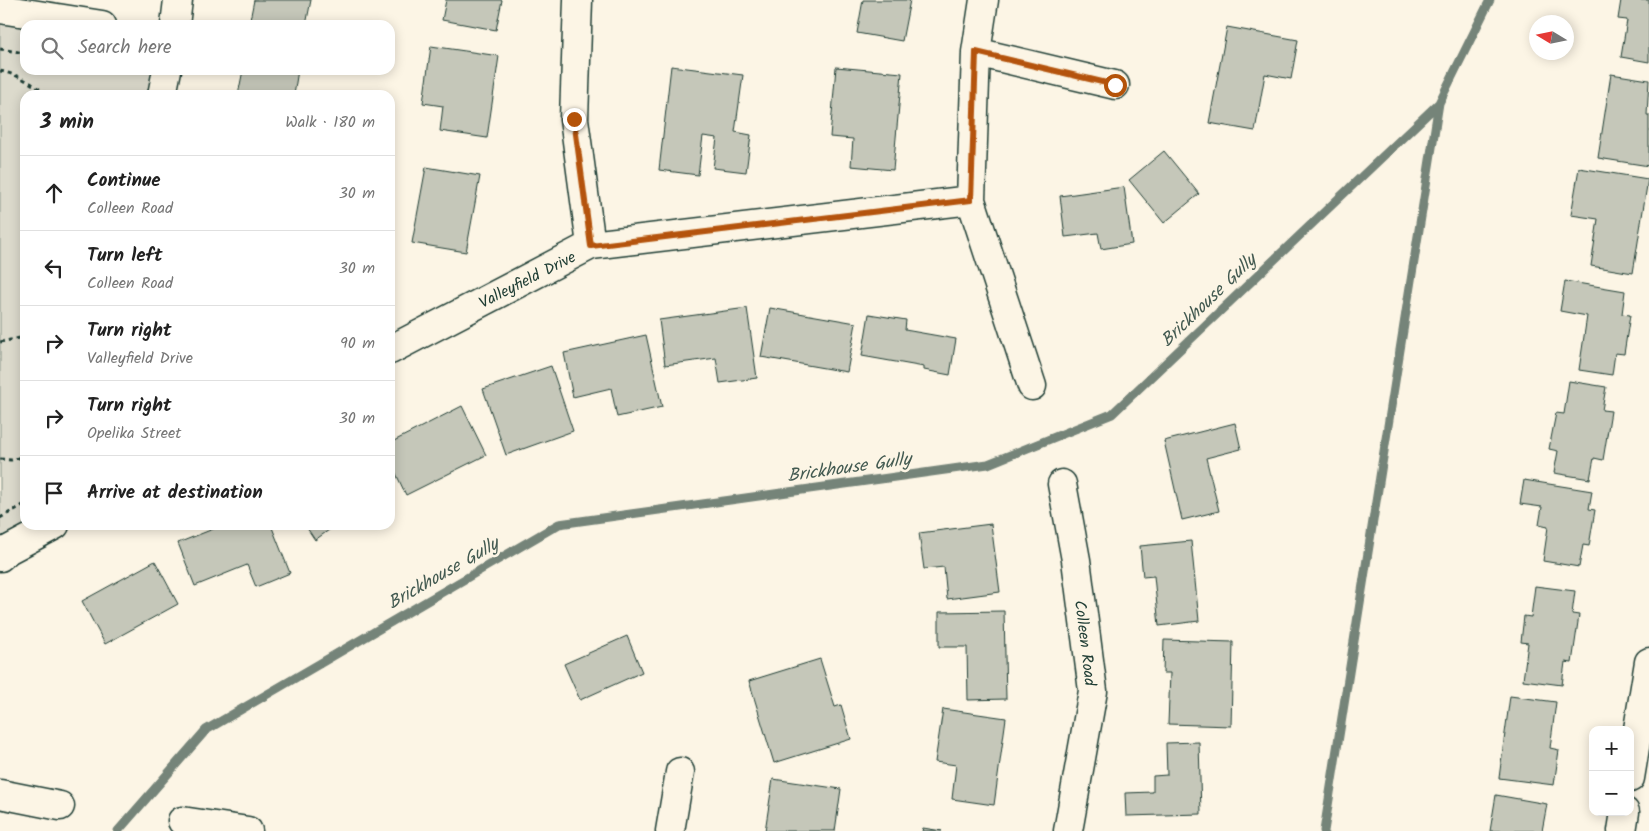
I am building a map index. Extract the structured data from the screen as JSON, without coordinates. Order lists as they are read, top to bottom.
{
  "streets": {
    "street": ["Valleyfield Drive", "Colleen Road"]
  },
  "water": ["Brickhouse Gully"],
  "north": "left",
  "page": {
    "search": "Search here",
    "heading": ["3 min", "Walk · 180 m"],
    "list": [
      ["Continue", "Colleen Road", "30 m"],
      ["Turn left", "Colleen Road", "30 m"],
      ["Turn right", "Valleyfield Drive", "90 m"],
      ["Turn right", "Opelika Street", "30 m"],
      "Arrive at destination"
    ],
    "map_buttons": ["+", "−"]
  }
}
